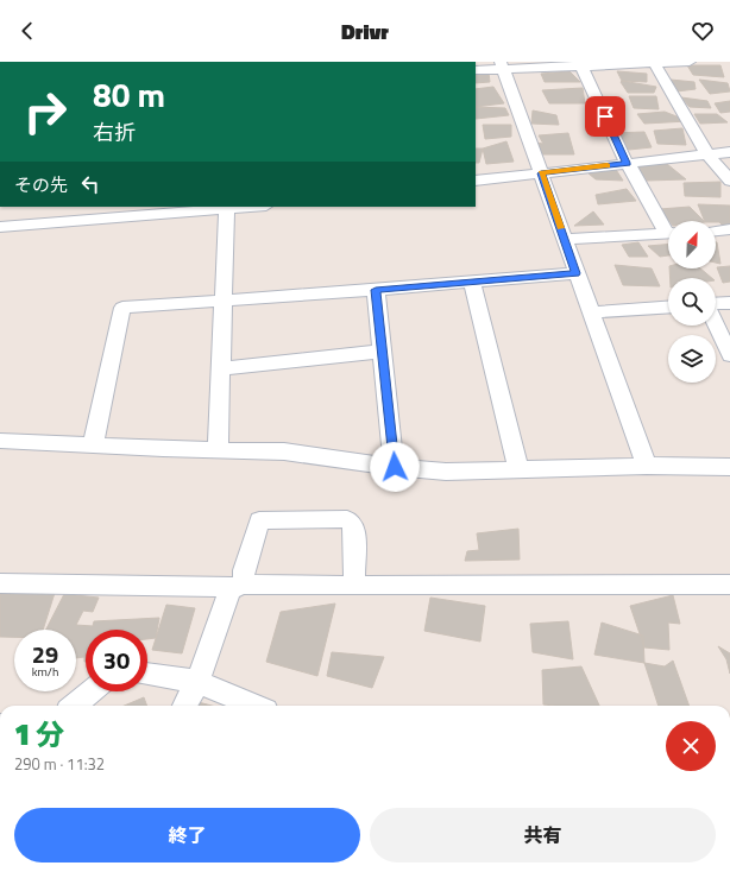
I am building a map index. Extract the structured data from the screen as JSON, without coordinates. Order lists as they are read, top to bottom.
{
  "north": "top right",
  "page": {
    "header": "Drivr",
    "turn": ["80 m", "右折"],
    "then": "その先",
    "speed": "29 km/h",
    "limit": "30",
    "heading": ["1 分", "290 m · 11:32"],
    "buttons": ["終了", "共有"]
  }
}
